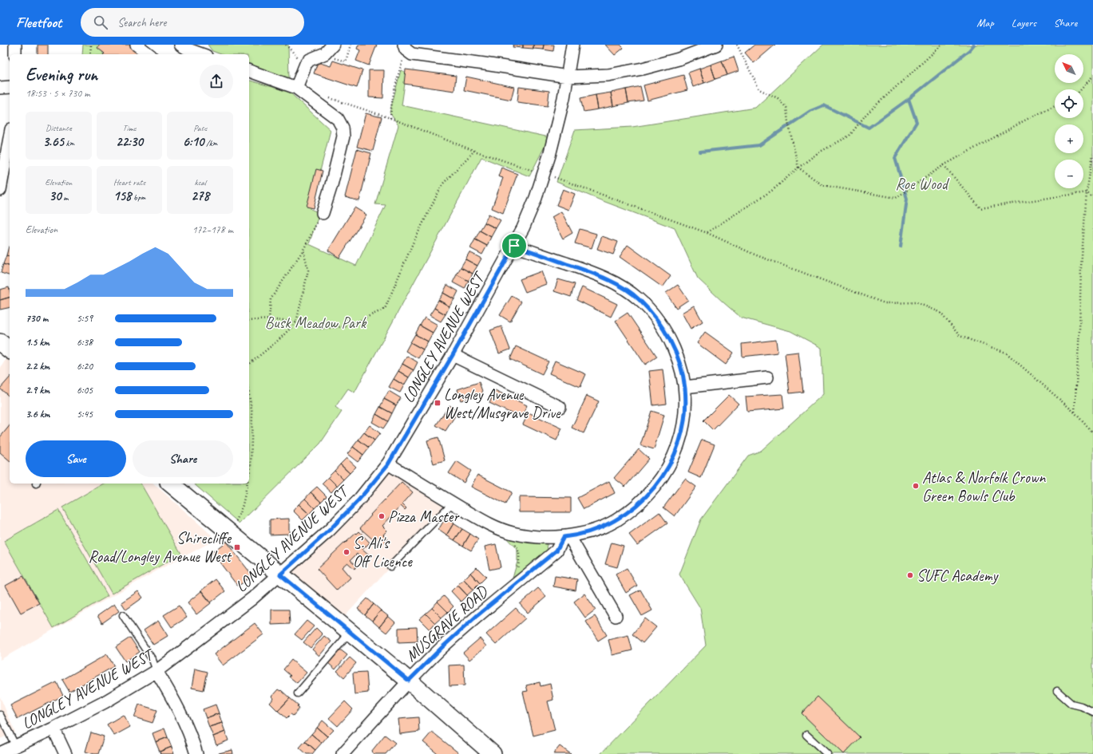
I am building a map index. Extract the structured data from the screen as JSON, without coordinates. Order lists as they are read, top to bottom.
{
  "streets": {
    "street": ["LONGLEY AVENUE WEST", "MUSGRAVE ROAD"]
  },
  "parks": ["Roe Wood", "Busk Meadow Park"],
  "places": {
    "transit": ["Longley Avenue West/Musgrave Drive", "Shirecliffe Road/Longley Avenue West"],
    "other": [
      "Atlas & Norfolk Crown Green Bowls Club",
      "Pizza Master",
      "S. Ali's Off Licence",
      "SUFC Academy"
    ]
  },
  "north": "top left",
  "page": {
    "header": "Fleetfoot",
    "search": "Search here",
    "nav": ["Map", "Layers", "Share"],
    "map_buttons": ["+", "−"],
    "heading": ["Evening run", "18:53 · 5 × 730 m"],
    "stats": [
      ["Distance", "3.65 km"],
      ["Time", "22:30"],
      ["Pace", "6:10 /km"],
      ["Elevation", "30 m"],
      ["Heart rate", "158 bpm"],
      ["kcal", "278"]
    ],
    "chart": ["Elevation", "172–178 m"],
    "list": [
      {
        "name": "730 m",
        "note": "5:59"
      },
      {
        "name": "1.5 km",
        "note": "6:38"
      },
      {
        "name": "2.2 km",
        "note": "6:20"
      },
      {
        "name": "2.9 km",
        "note": "6:05"
      },
      {
        "name": "3.6 km",
        "note": "5:45"
      }
    ],
    "buttons": ["Save", "Share"]
  }
}
